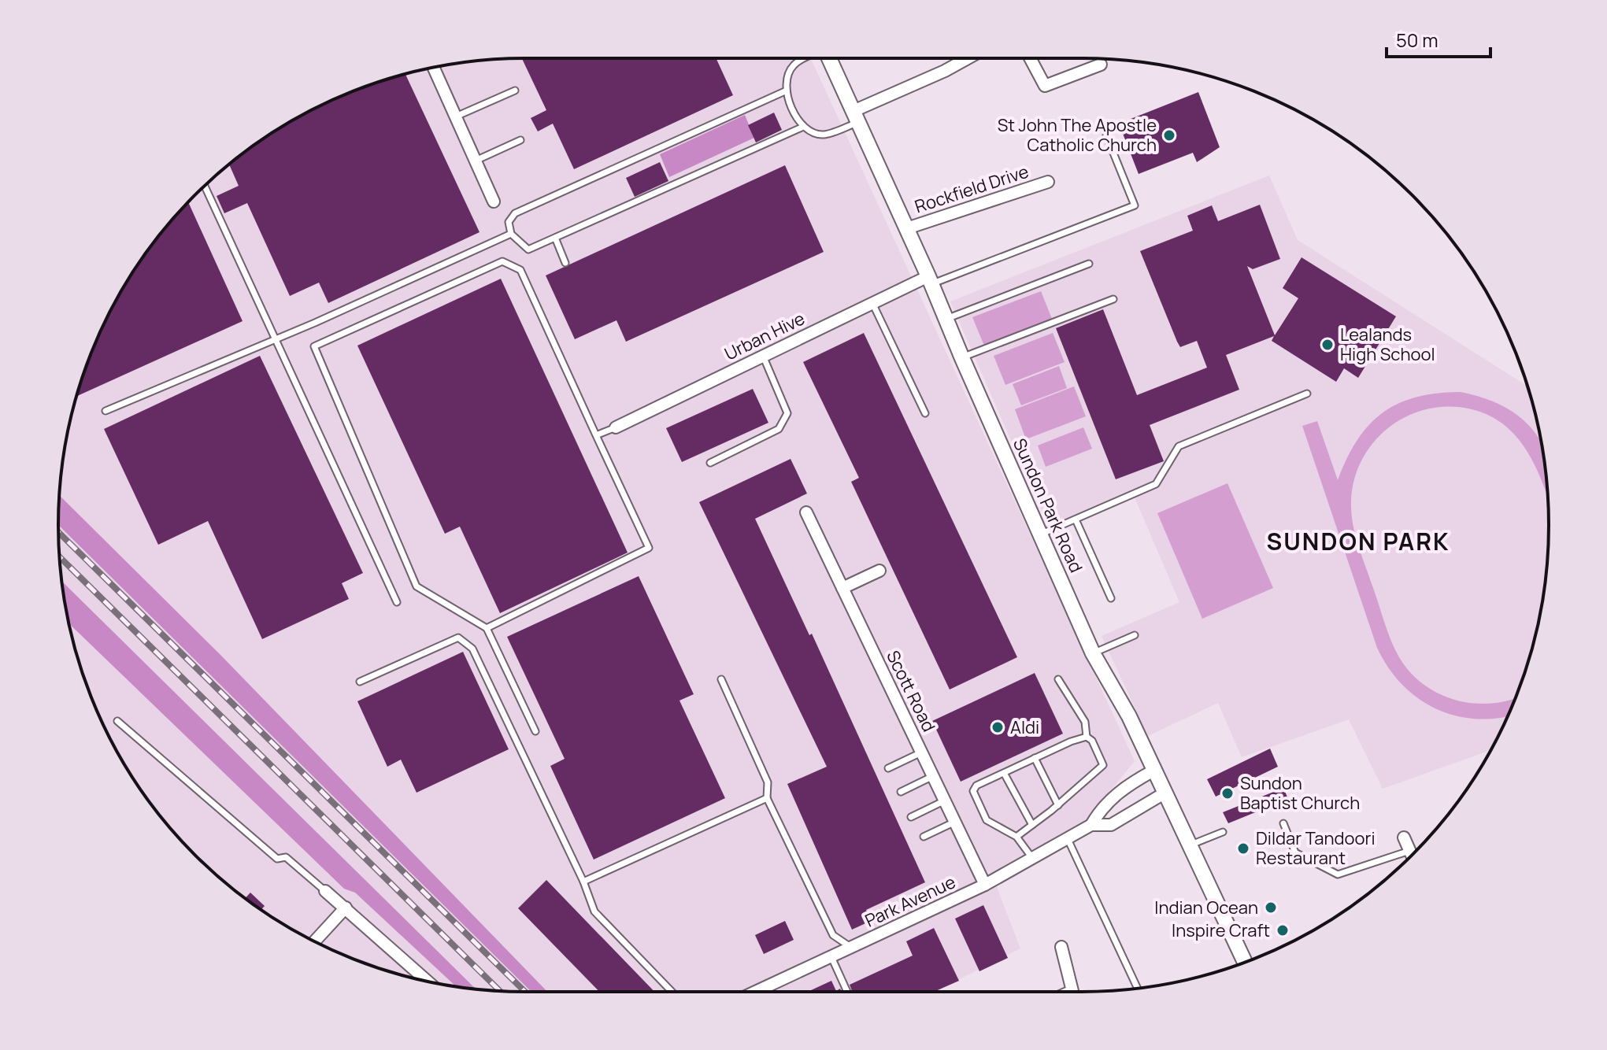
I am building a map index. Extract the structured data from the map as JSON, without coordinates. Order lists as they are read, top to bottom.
{
  "streets": {
    "street": [
      "Rockfield Drive",
      "Urban Hive",
      "Sundon Park Road",
      "Scott Road",
      "Park Avenue"
    ]
  },
  "crossings": [
    ["Rockfield Drive", "Sundon Park Road"],
    ["Urban Hive", "Sundon Park Road"],
    ["Sundon Park Road", "Park Avenue"],
    ["Scott Road", "Park Avenue"]
  ],
  "districts": ["SUNDON PARK"],
  "places": [
    "St John The Apostle Catholic Church",
    "Lealands High School",
    "Aldi",
    "Sundon Baptist Church",
    "Dildar Tandoori Restaurant",
    "Indian Ocean",
    "Inspire Craft"
  ],
  "scale_bar": "50 m"
}
